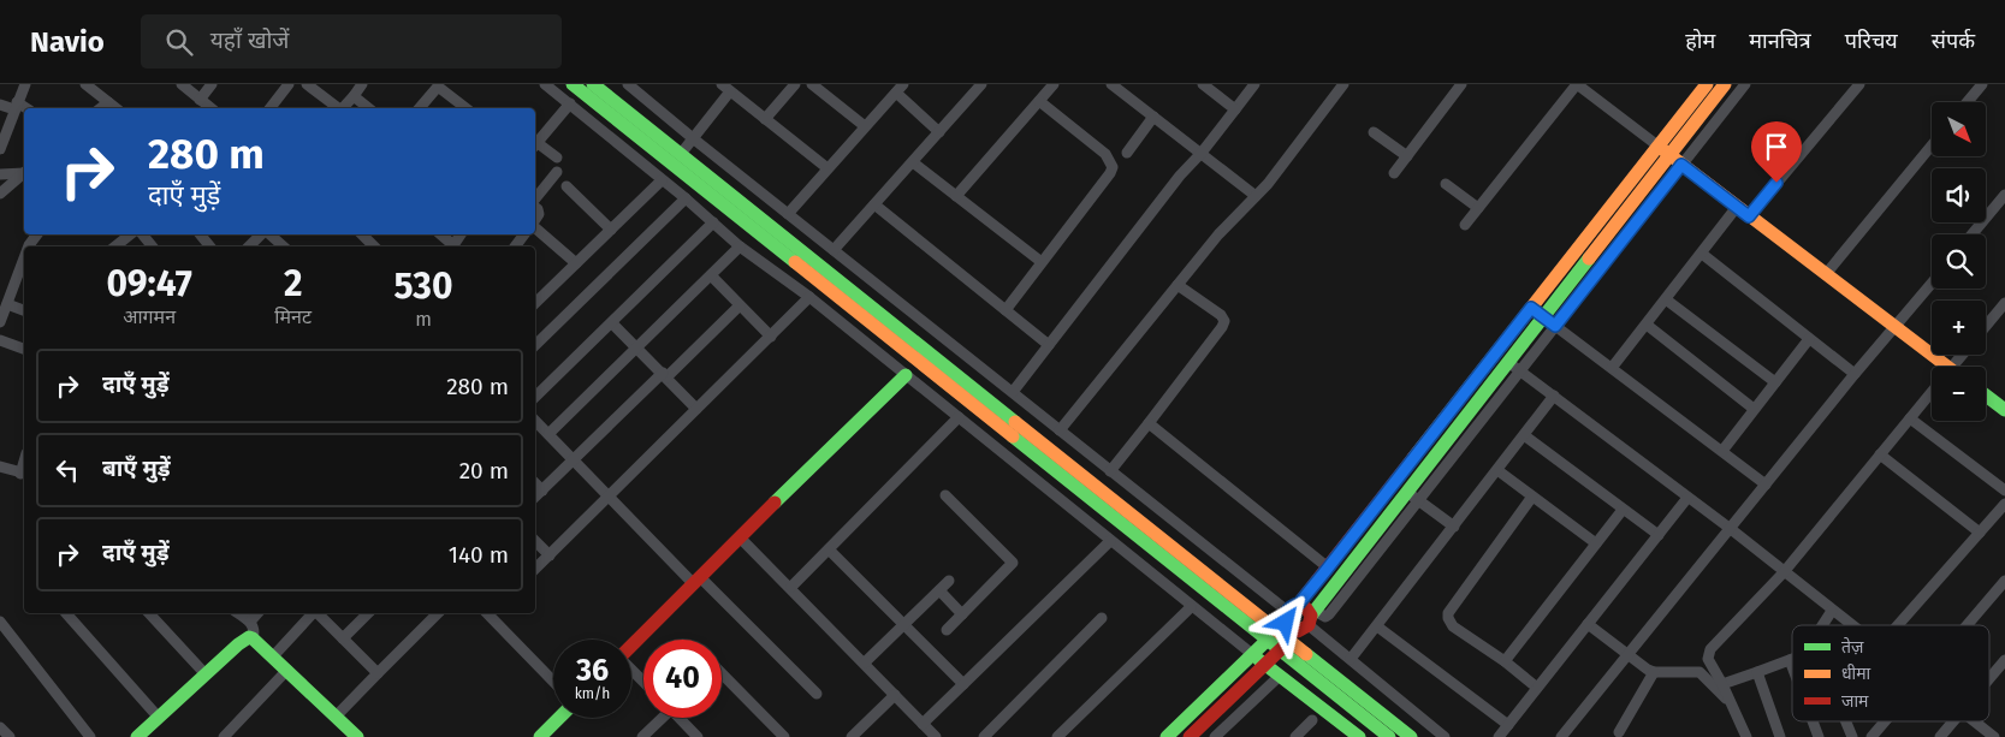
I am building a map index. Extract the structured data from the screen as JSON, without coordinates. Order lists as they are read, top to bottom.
{
  "legend": ["तेज़", "धीमा", "जाम"],
  "north": "bottom right",
  "page": {
    "header": "Navio",
    "search": "यहाँ खोजें",
    "nav": [
      "होम",
      "मानचित्र",
      "परिचय",
      "संपर्क"
    ],
    "map_buttons": ["+", "−"],
    "turn": ["280 m", "दाएँ मुड़ें"],
    "eta": [
      "09:47",
      "आगमन",
      "2",
      "मिनट",
      "530",
      "m"
    ],
    "list": [
      {
        "name": "दाएँ मुड़ें",
        "value": "280 m"
      },
      {
        "name": "बाएँ मुड़ें",
        "value": "20 m"
      },
      {
        "name": "दाएँ मुड़ें",
        "value": "140 m"
      }
    ],
    "speed": "36 km/h",
    "limit": "40"
  }
}
